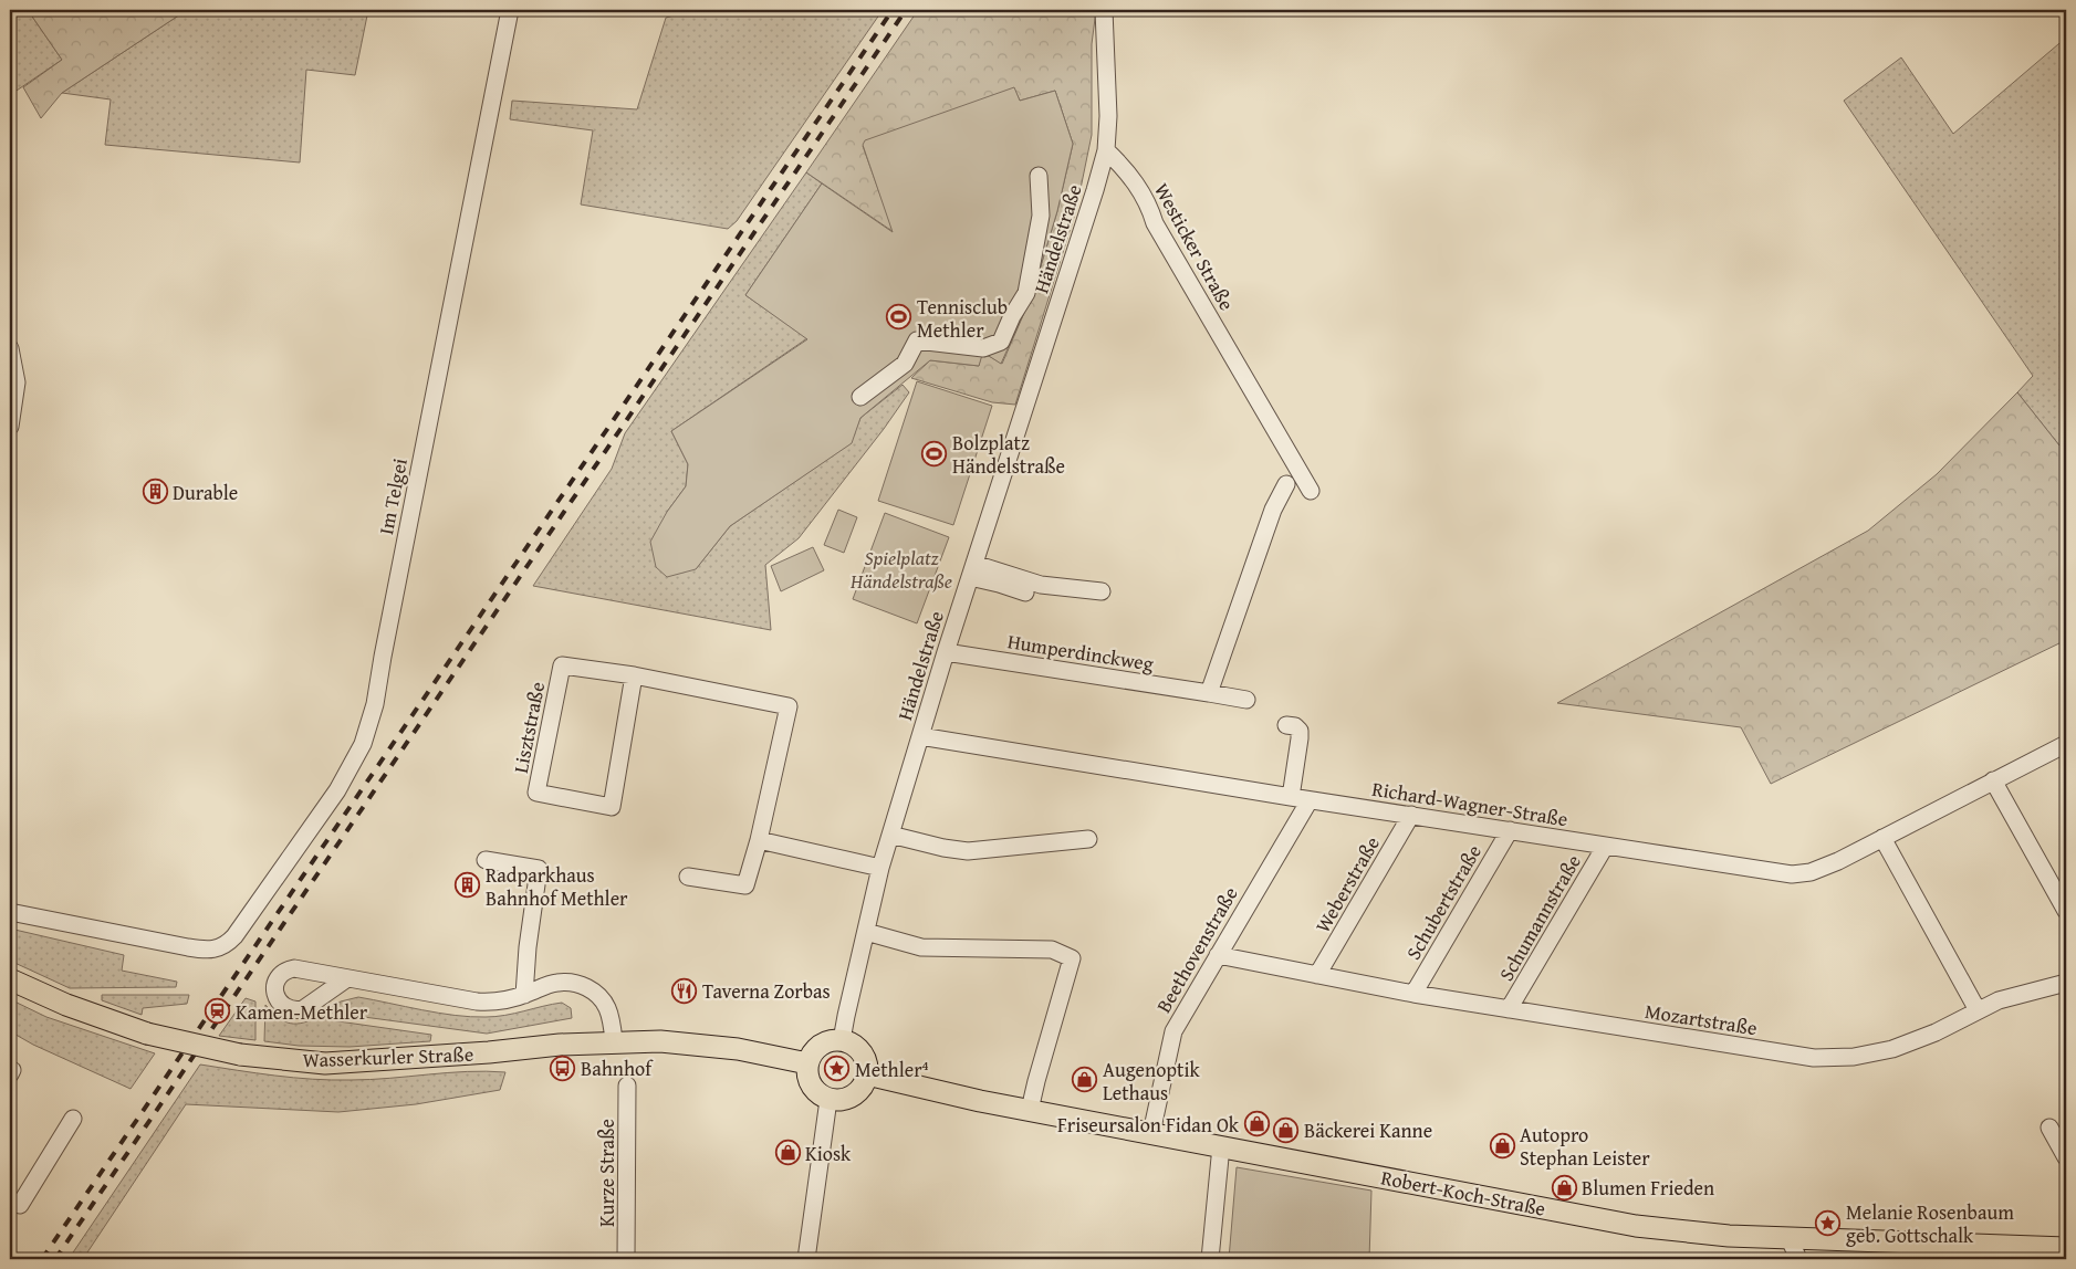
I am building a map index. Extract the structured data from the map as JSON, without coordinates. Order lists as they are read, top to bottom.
{
  "streets": {
    "main road": ["Wasserkurler Straße", "Robert-Koch-Straße"],
    "street": [
      "Händelstraße",
      "Westicker Straße",
      "Im Telgei",
      "Humperdinckweg",
      "Lisztstraße",
      "Richard-Wagner-Straße",
      "Weberstraße",
      "Schubertstraße",
      "Schumannstraße",
      "Beethovenstraße",
      "Mozartstraße",
      "Kurze Straße"
    ]
  },
  "crossings": [
    ["Händelstraße", "Westicker Straße"],
    ["Händelstraße", "Humperdinckweg"],
    ["Händelstraße", "Richard-Wagner-Straße"],
    ["Händelstraße", "Robert-Koch-Straße"],
    ["Richard-Wagner-Straße", "Weberstraße"],
    ["Richard-Wagner-Straße", "Schubertstraße"],
    ["Richard-Wagner-Straße", "Schumannstraße"],
    ["Richard-Wagner-Straße", "Beethovenstraße"],
    ["Weberstraße", "Mozartstraße"],
    ["Schubertstraße", "Mozartstraße"],
    ["Schumannstraße", "Mozartstraße"],
    ["Beethovenstraße", "Mozartstraße"],
    ["Beethovenstraße", "Robert-Koch-Straße"]
  ],
  "parks": ["Spielplatz Händelstraße"],
  "places": {
    "sports": ["Tennisclub Methler", "Bolzplatz Händelstraße"],
    "building": ["Durable", "Radparkhaus Bahnhof Methler"],
    "restaurant": ["Taverna Zorbas"],
    "station": ["Kamen-Methler"],
    "bus stop": ["Bahnhof"],
    "place": ["Methler⁴", "Melanie Rosenbaum geb. Gottschalk"],
    "shop": [
      "Augenoptik Lethaus",
      "Friseursalon Fidan Ok",
      "Bäckerei Kanne",
      "Autopro Stephan Leister",
      "Kiosk",
      "Blumen Frieden"
    ]
  }
}
